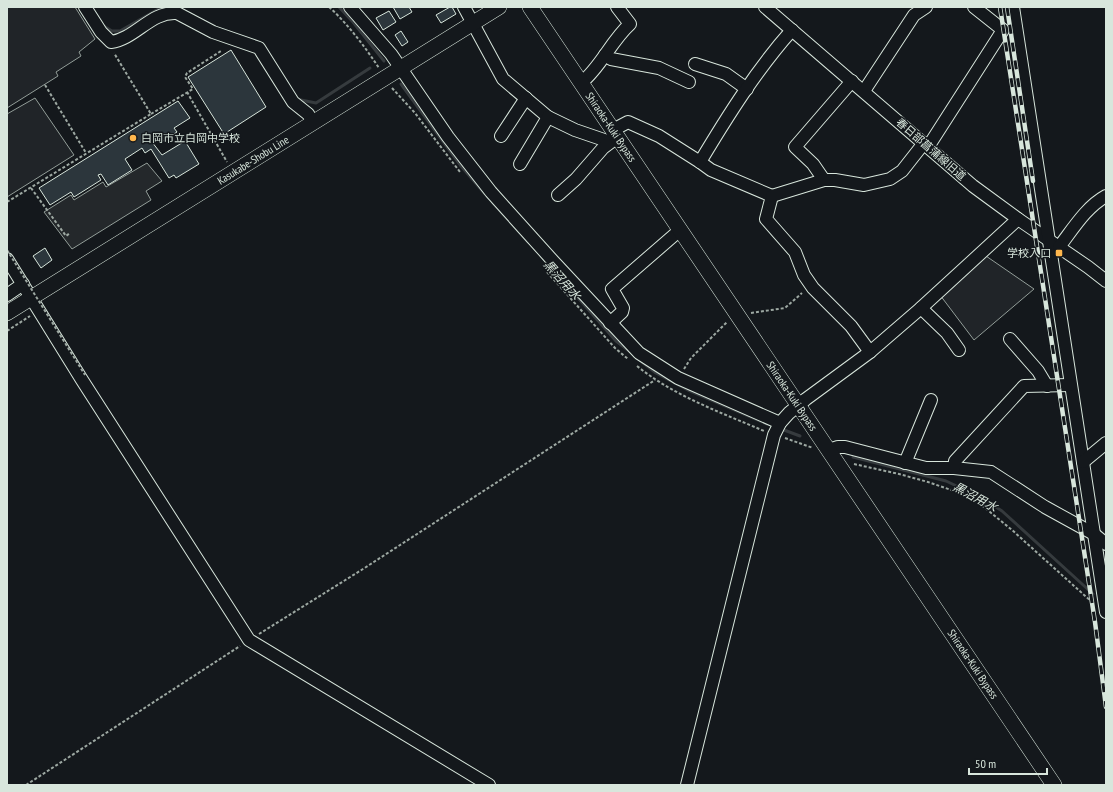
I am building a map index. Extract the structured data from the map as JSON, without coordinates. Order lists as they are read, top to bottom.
{
  "streets": {
    "main road": ["Shiraoka-Kuki Bypass", "Kasukabe-Shobu Line"],
    "street": ["春日部菖蒲線旧道"]
  },
  "water": ["黒沼用水"],
  "places": {
    "other": ["白岡市立白岡中学校"],
    "transit": ["学校入口"]
  },
  "scale_bar": "50 m"
}
